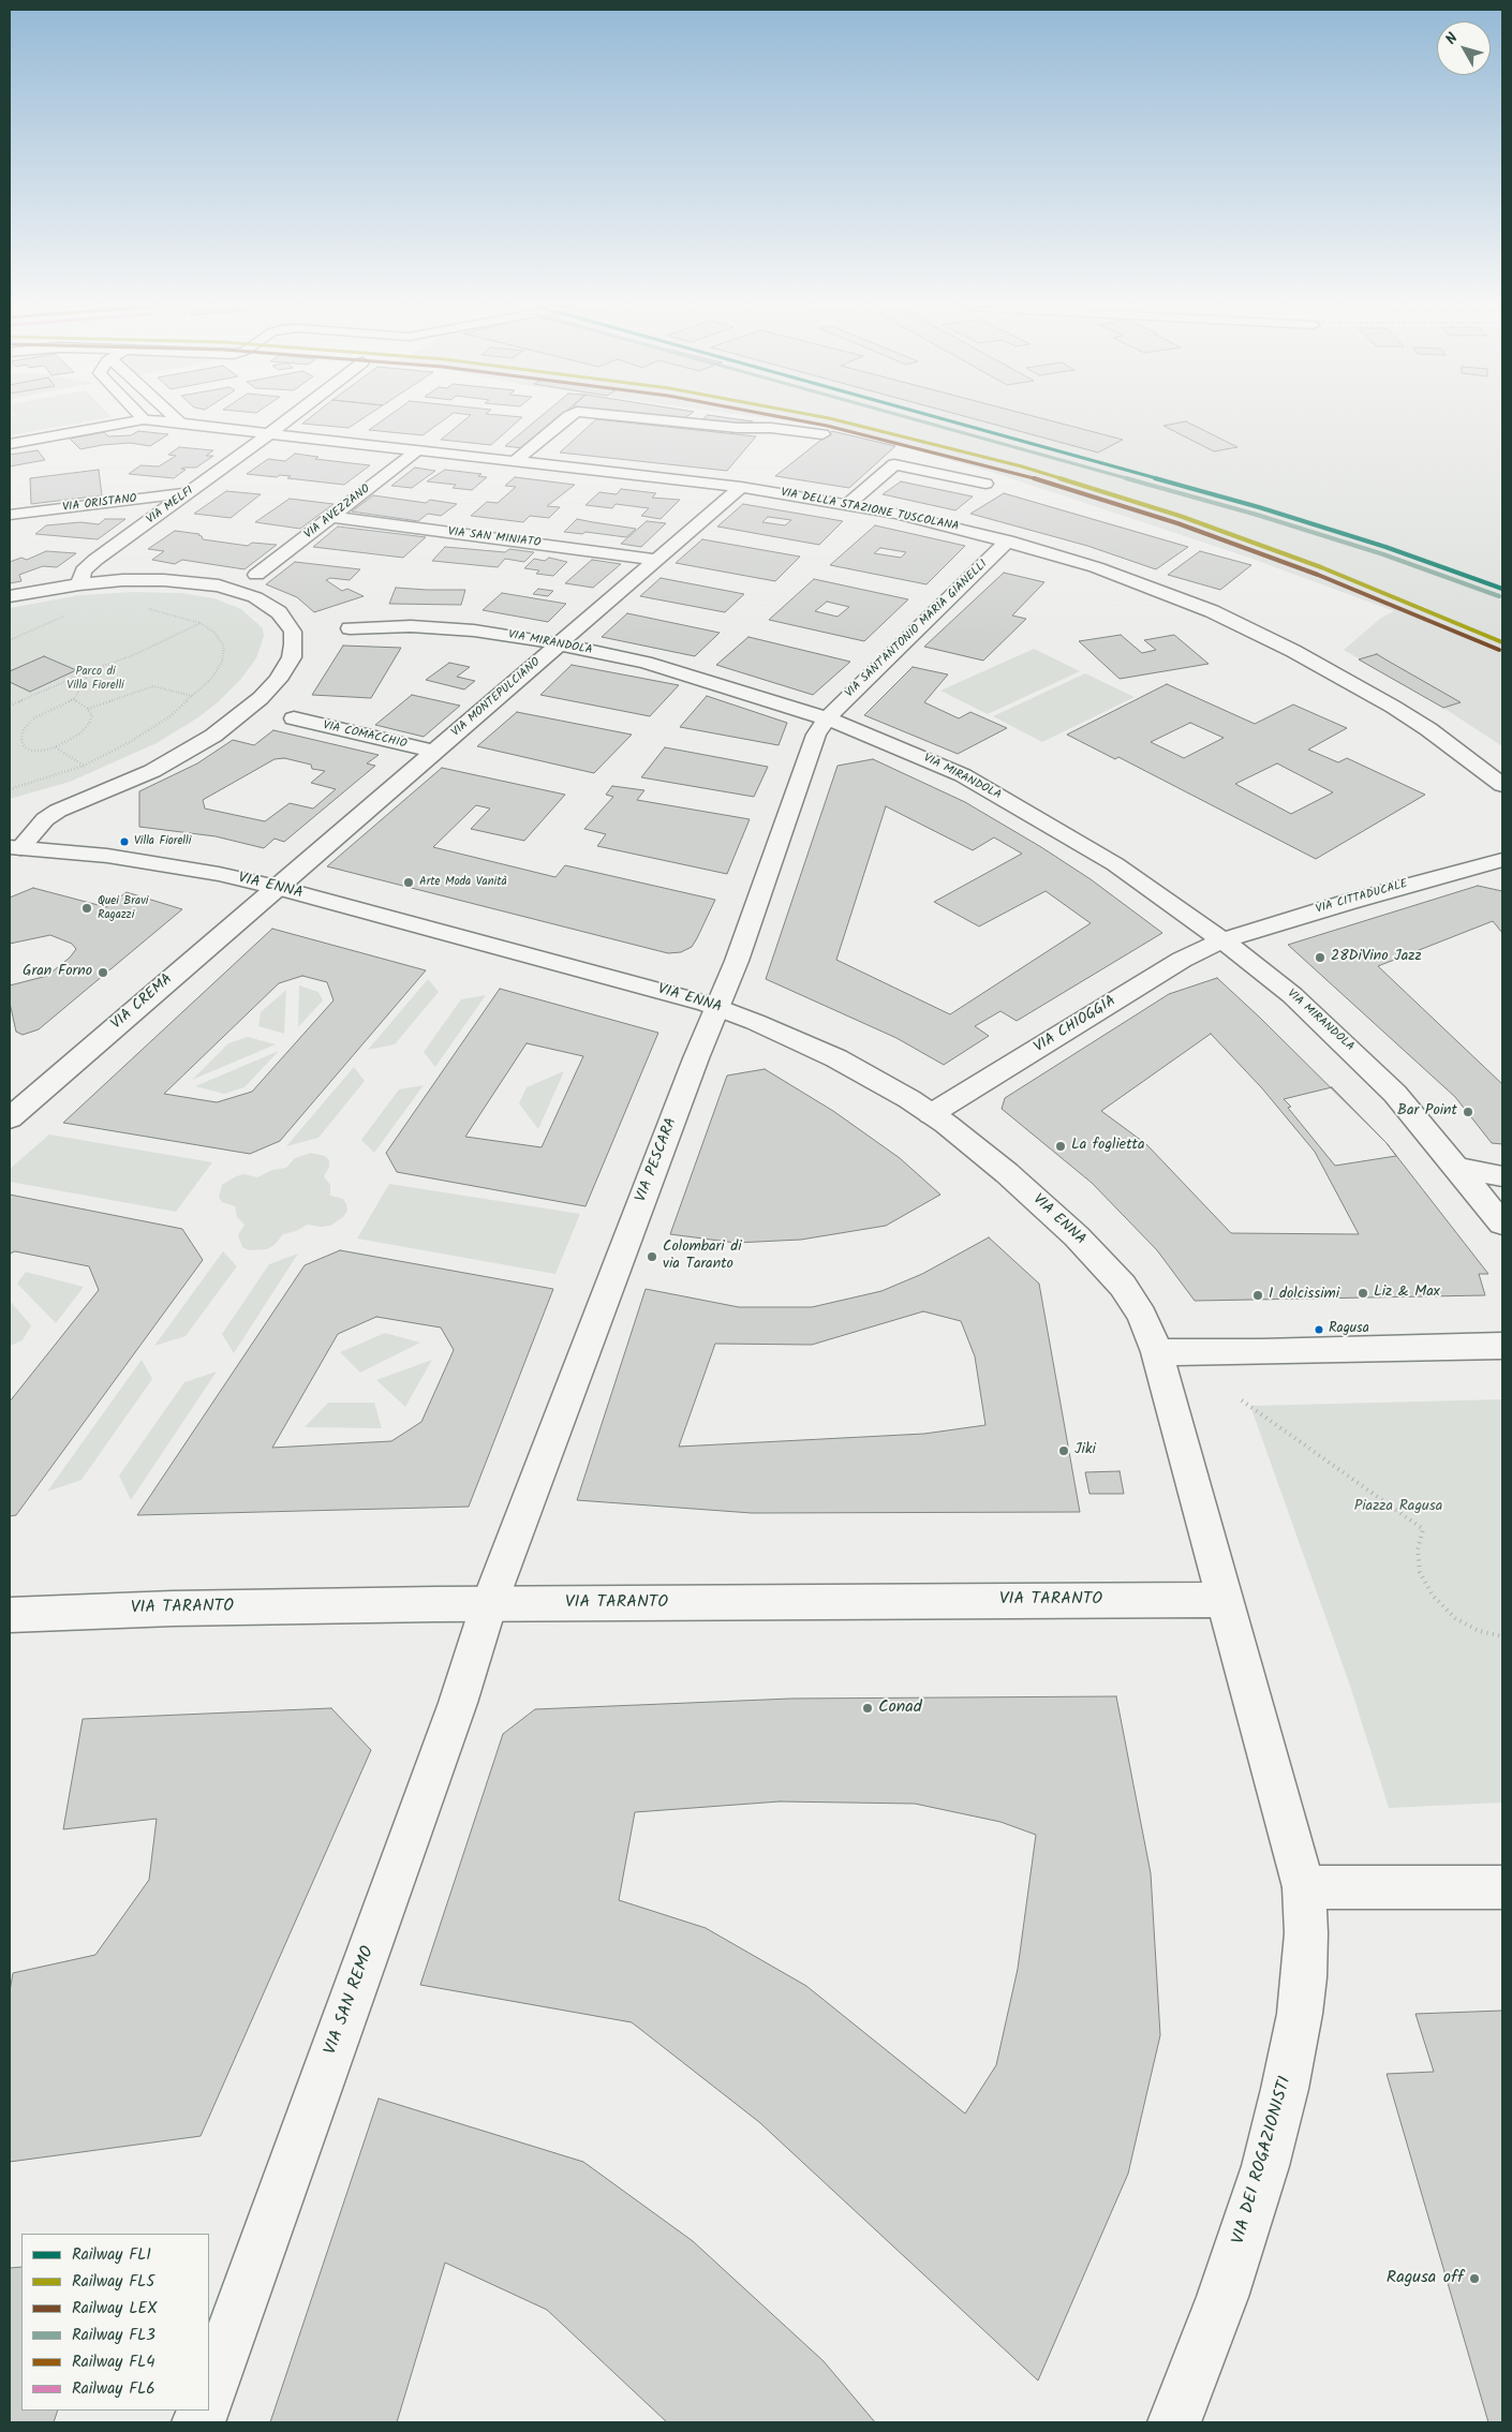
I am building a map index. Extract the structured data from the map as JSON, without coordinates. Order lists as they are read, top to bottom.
{
  "streets": {
    "street": [
      "VIA ORISTANO",
      "VIA MELFI",
      "VIA DELLA STAZIONE TUSCOLANA",
      "VIA AVEZZANO",
      "VIA SAN MINIATO",
      "VIA SANT'ANTONIO MARIA GIANELLI",
      "VIA MIRANDOLA",
      "VIA MONTEPULCIANO",
      "VIA COMACCHIO",
      "VIA ENNA",
      "VIA CITTADUCALE",
      "VIA CREMA",
      "VIA CHIOGGIA",
      "VIA PESCARA",
      "VIA TARANTO",
      "VIA SAN REMO",
      "VIA DEI ROGAZIONISTI"
    ]
  },
  "crossings": [
    ["VIA ORISTANO", "VIA MELFI"],
    ["VIA MELFI", "VIA DELLA STAZIONE TUSCOLANA"],
    ["VIA DELLA STAZIONE TUSCOLANA", "VIA AVEZZANO"],
    ["VIA DELLA STAZIONE TUSCOLANA", "VIA SANT'ANTONIO MARIA GIANELLI"],
    ["VIA DELLA STAZIONE TUSCOLANA", "VIA MONTEPULCIANO"],
    ["VIA AVEZZANO", "VIA SAN MINIATO"],
    ["VIA SAN MINIATO", "VIA MONTEPULCIANO"],
    ["VIA SANT'ANTONIO MARIA GIANELLI", "VIA MIRANDOLA"],
    ["VIA SANT'ANTONIO MARIA GIANELLI", "VIA PESCARA"],
    ["VIA MIRANDOLA", "VIA MONTEPULCIANO"],
    ["VIA MIRANDOLA", "VIA CITTADUCALE"],
    ["VIA MIRANDOLA", "VIA CHIOGGIA"],
    ["VIA MIRANDOLA", "VIA PESCARA"],
    ["VIA MONTEPULCIANO", "VIA COMACCHIO"],
    ["VIA MONTEPULCIANO", "VIA ENNA"],
    ["VIA MONTEPULCIANO", "VIA CREMA"],
    ["VIA ENNA", "VIA CREMA"],
    ["VIA ENNA", "VIA CHIOGGIA"],
    ["VIA ENNA", "VIA PESCARA"],
    ["VIA CITTADUCALE", "VIA CHIOGGIA"],
    ["VIA PESCARA", "VIA TARANTO"],
    ["VIA PESCARA", "VIA SAN REMO"],
    ["VIA TARANTO", "VIA SAN REMO"]
  ],
  "parks": ["Parco di Villa Fiorelli", "Piazza Ragusa"],
  "places": [
    "Villa Fiorelli",
    "Arte Moda Vanità",
    "Quei Bravi Ragazzi",
    "28DiVino Jazz",
    "Gran Forno",
    "Bar Point",
    "La foglietta",
    "Colombari di via Taranto",
    "Liz & Max",
    "I dolcissimi",
    "Ragusa",
    "Jiki",
    "Conad",
    "Ragusa off"
  ],
  "lines": [
    "rail line FL1",
    "rail line FL5",
    "rail line LEX",
    "rail line FL3"
  ],
  "legend": [
    "Railway FL1",
    "Railway FL5",
    "Railway LEX",
    "Railway FL3",
    "Railway FL4",
    "Railway FL6"
  ],
  "north": "top left"
}
